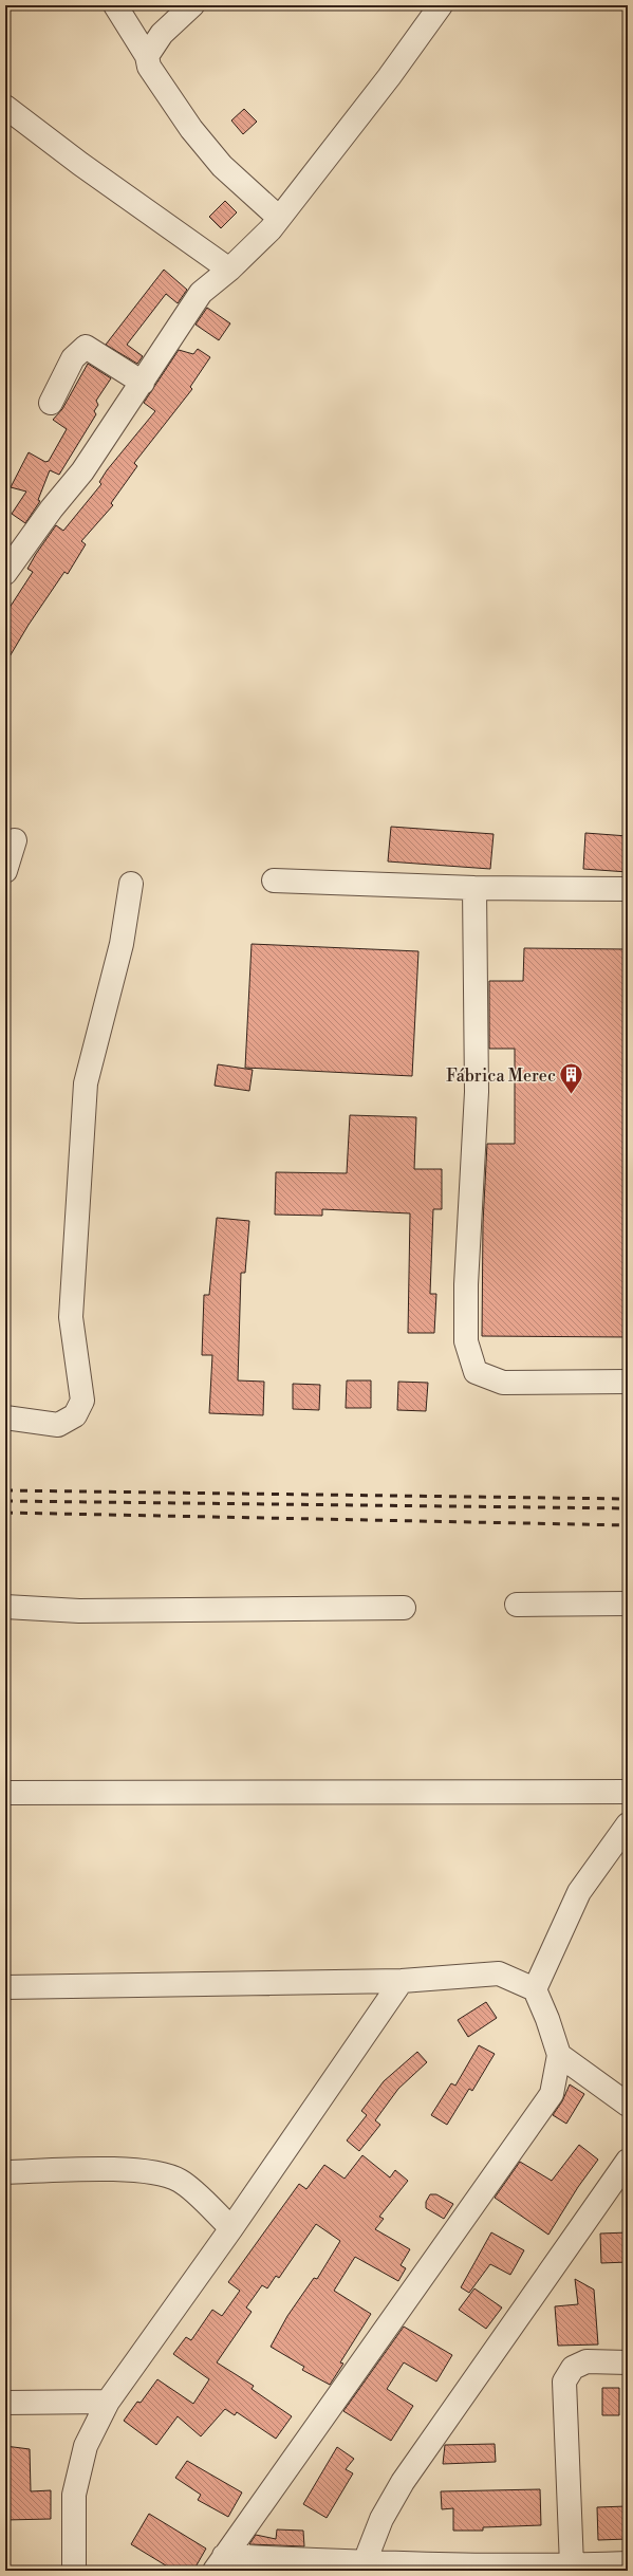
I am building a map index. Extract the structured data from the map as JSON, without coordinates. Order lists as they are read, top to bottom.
{
  "places": {
    "building": ["Fábrica Merec"]
  }
}
